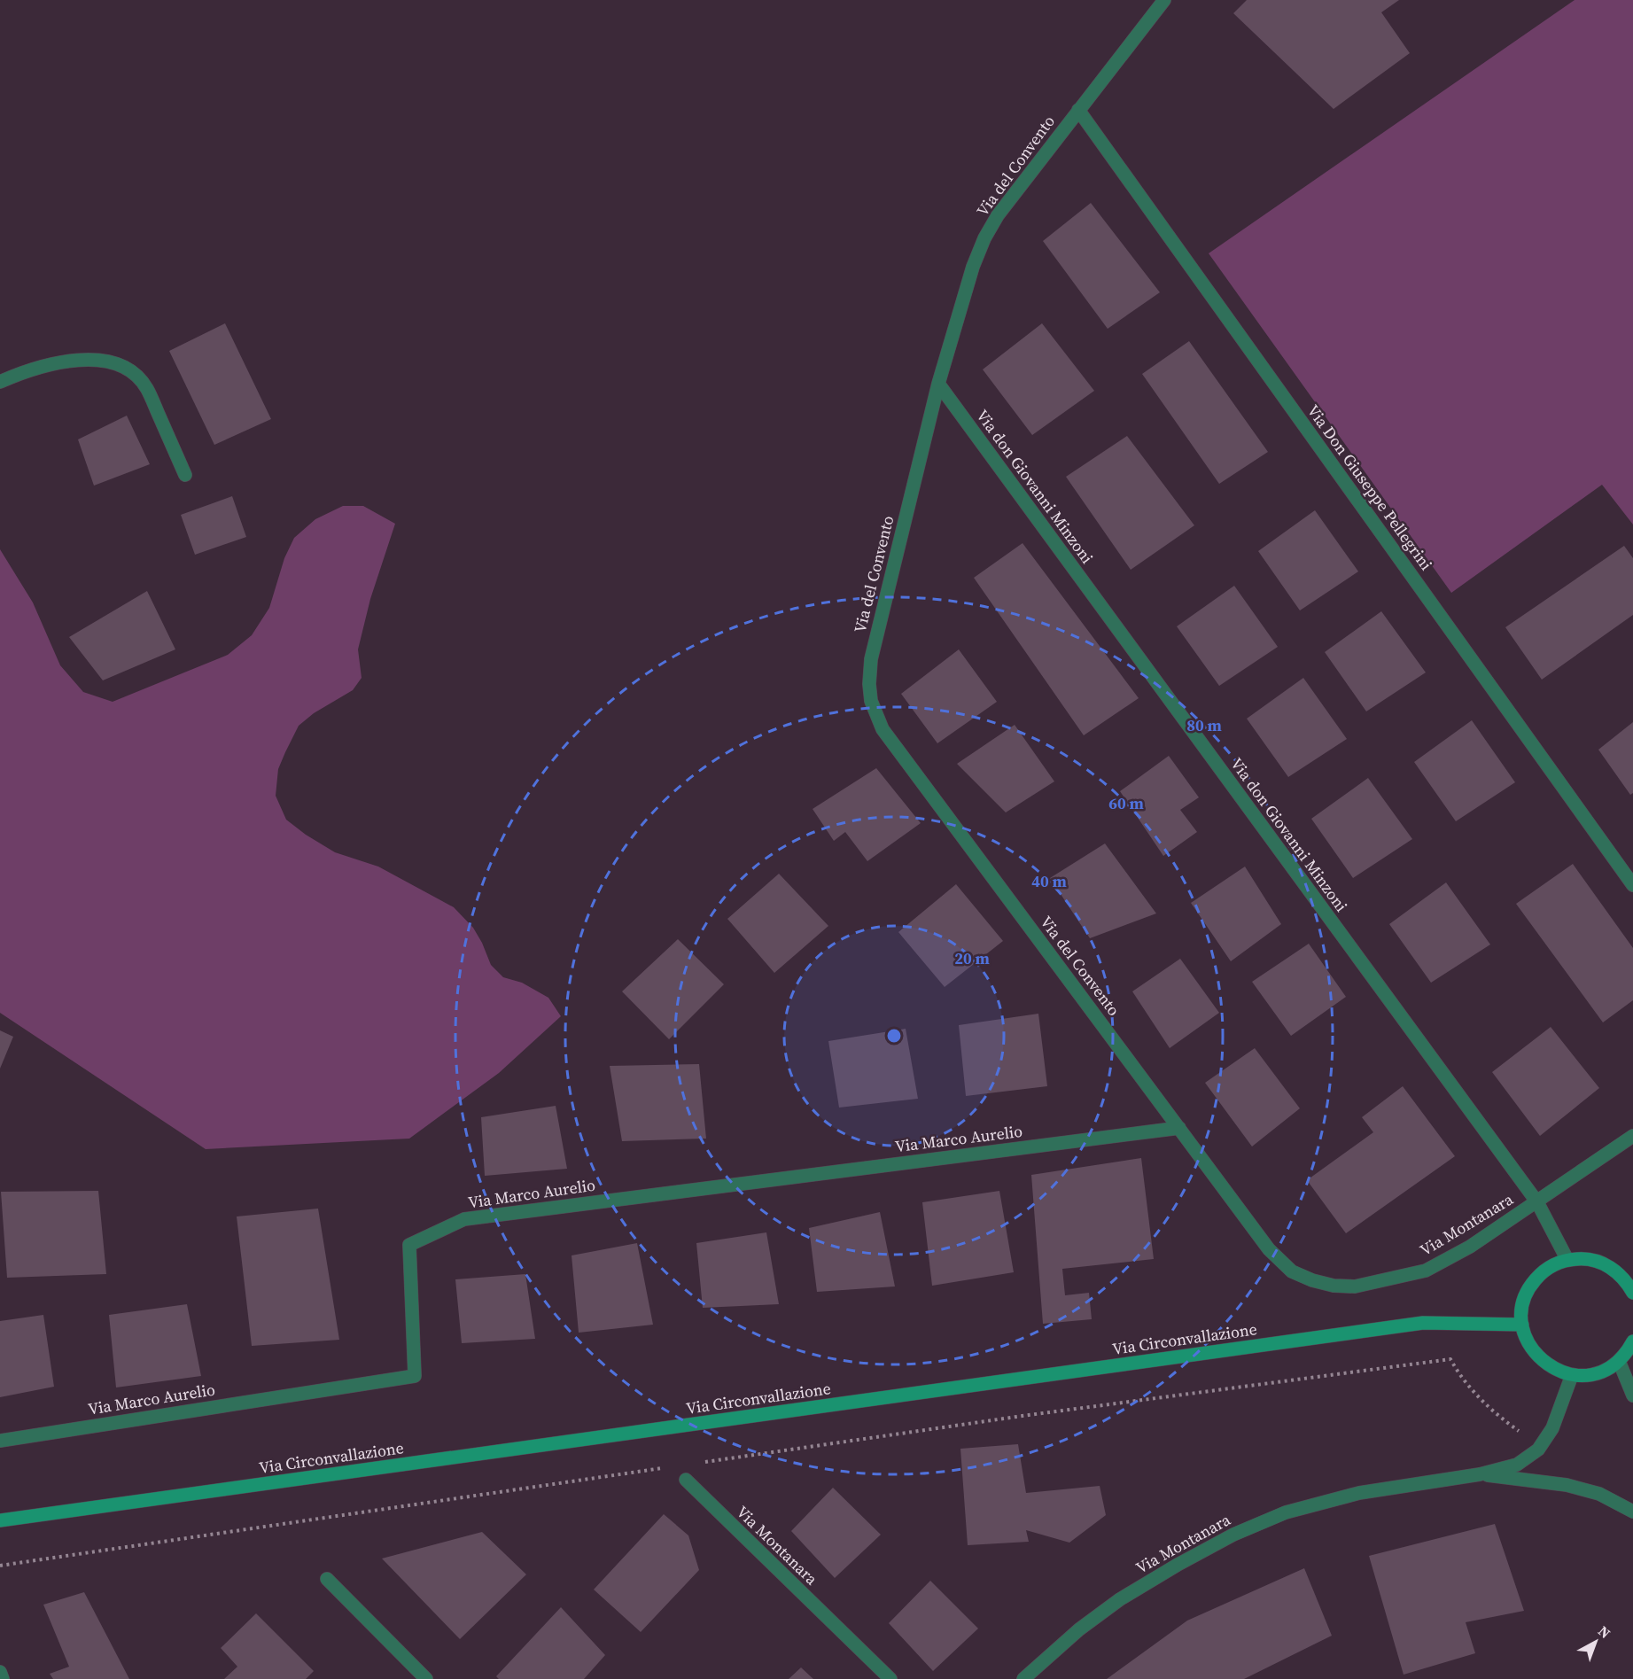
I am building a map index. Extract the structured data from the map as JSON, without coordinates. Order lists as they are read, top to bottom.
{
  "streets": {
    "main road": ["Via Circonvallazione"],
    "street": [
      "Via del Convento",
      "Via don Giovanni Minzoni",
      "Via Don Giuseppe Pellegrini",
      "Via Marco Aurelio",
      "Via Montanara"
    ]
  },
  "crossings": [
    ["Via del Convento", "Via don Giovanni Minzoni"],
    ["Via del Convento", "Via Don Giuseppe Pellegrini"],
    ["Via del Convento", "Via Marco Aurelio"],
    ["Via del Convento", "Via Montanara"],
    ["Via don Giovanni Minzoni", "Via Montanara"],
    ["Via Marco Aurelio", "Via Montanara"]
  ],
  "north": "top right",
  "rings": [
    "80 m",
    "60 m",
    "40 m",
    "20 m"
  ]
}
